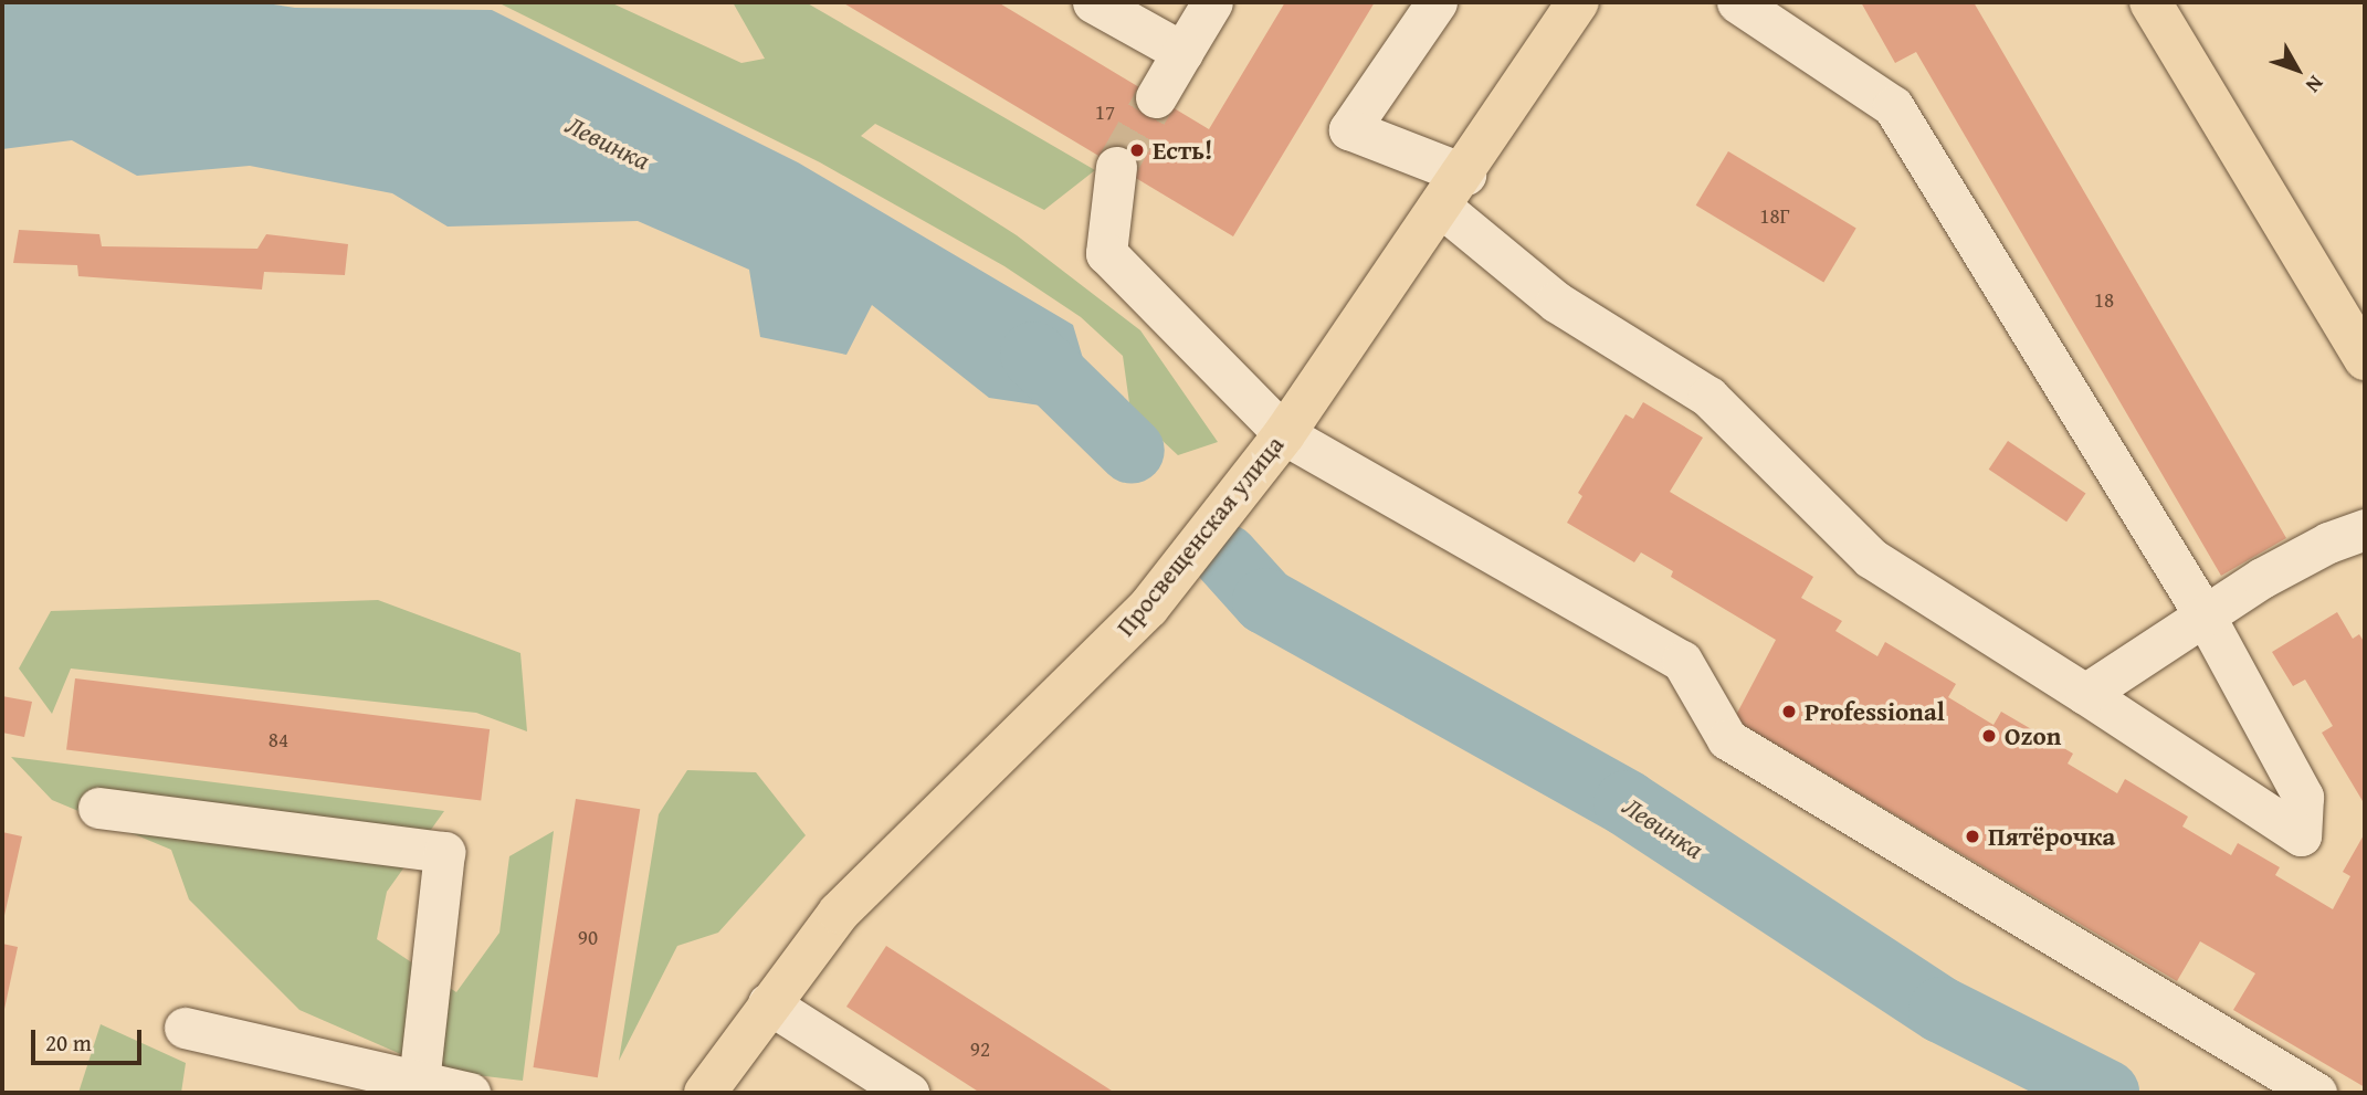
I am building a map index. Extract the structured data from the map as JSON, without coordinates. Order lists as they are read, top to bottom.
{
  "streets": {
    "main road": ["Просвещенская улица"]
  },
  "water": ["Левинка"],
  "places": [
    "Есть!",
    "Professional",
    "Ozon",
    "Пятёрочка"
  ],
  "house_numbers": [
    "17",
    "18Г",
    "18",
    "84",
    "90",
    "92"
  ],
  "scale_bar": "20 m",
  "north": "bottom right"
}
